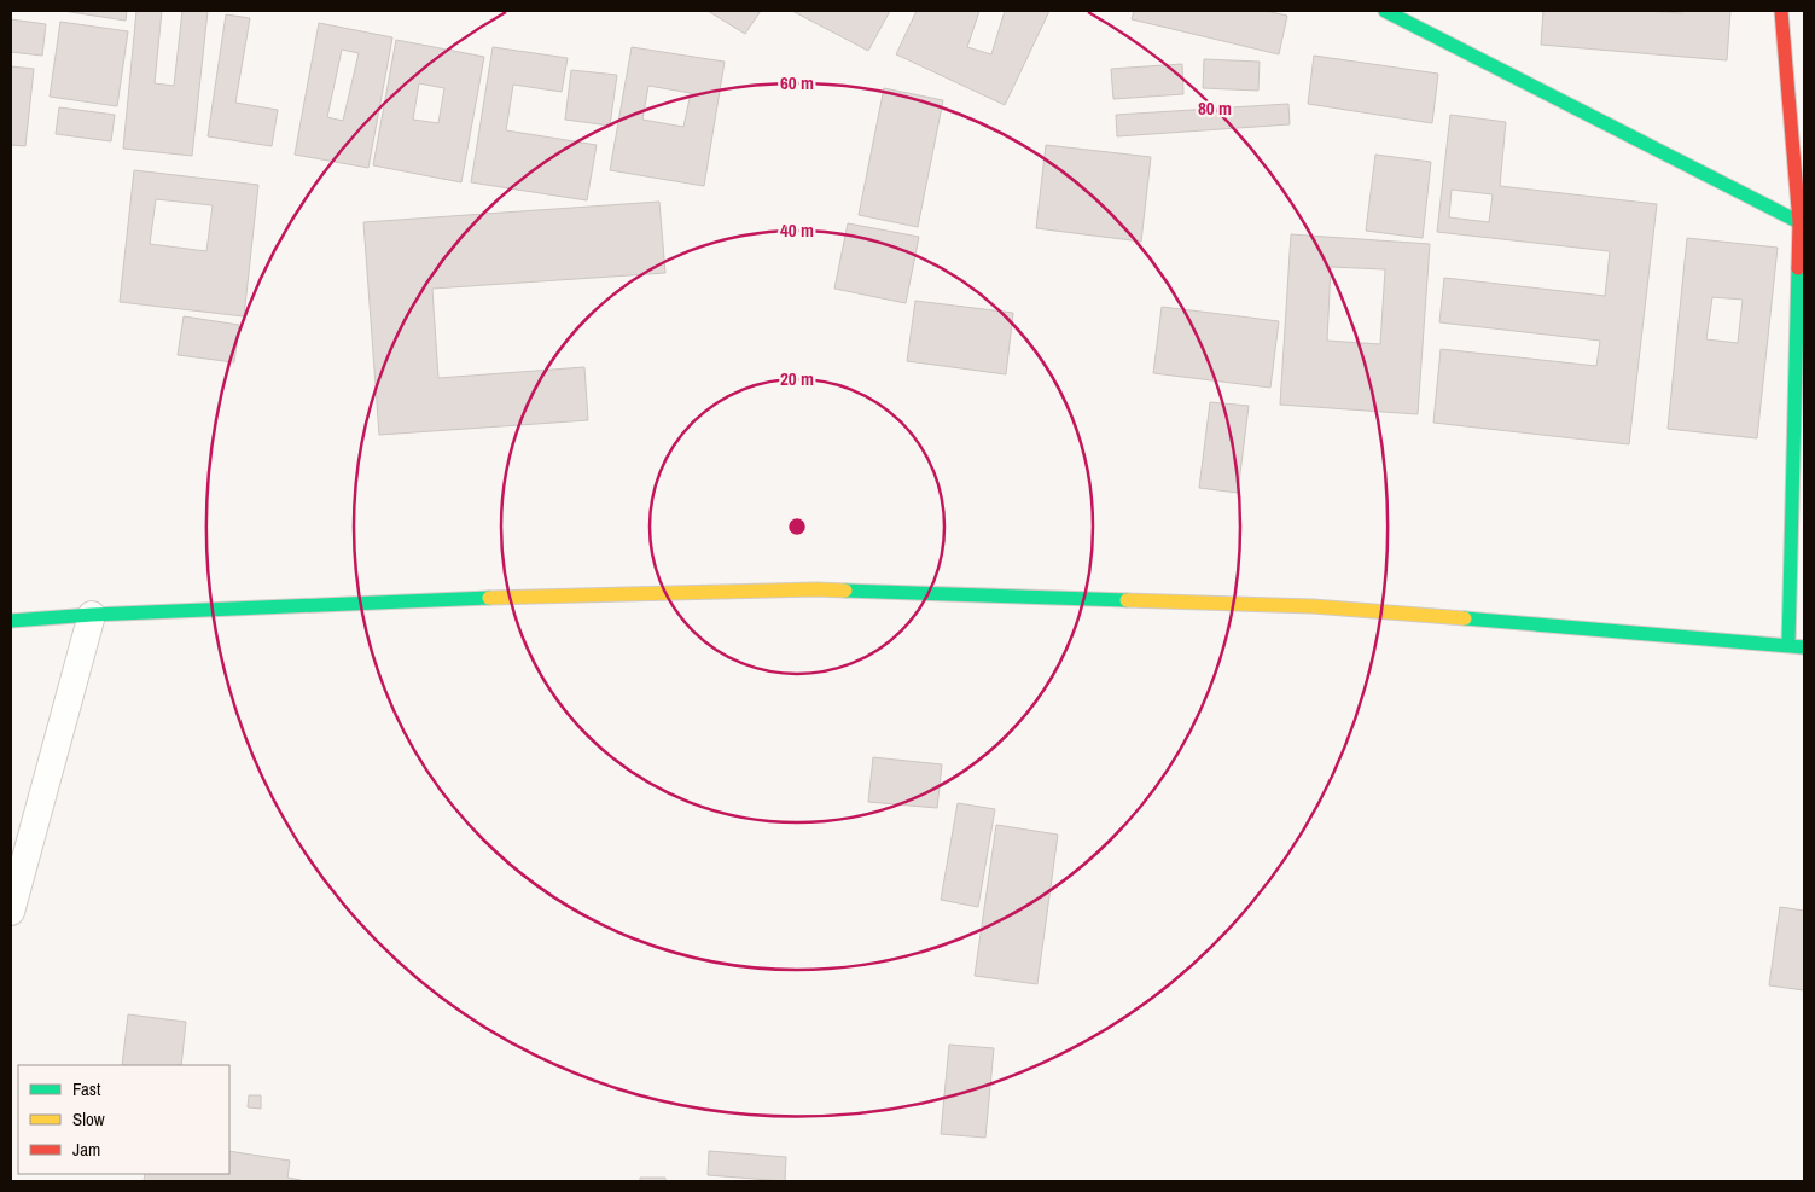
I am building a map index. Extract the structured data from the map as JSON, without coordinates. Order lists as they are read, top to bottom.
{
  "legend": ["Fast", "Slow", "Jam"],
  "rings": [
    "60 m",
    "80 m",
    "40 m",
    "20 m"
  ]
}
